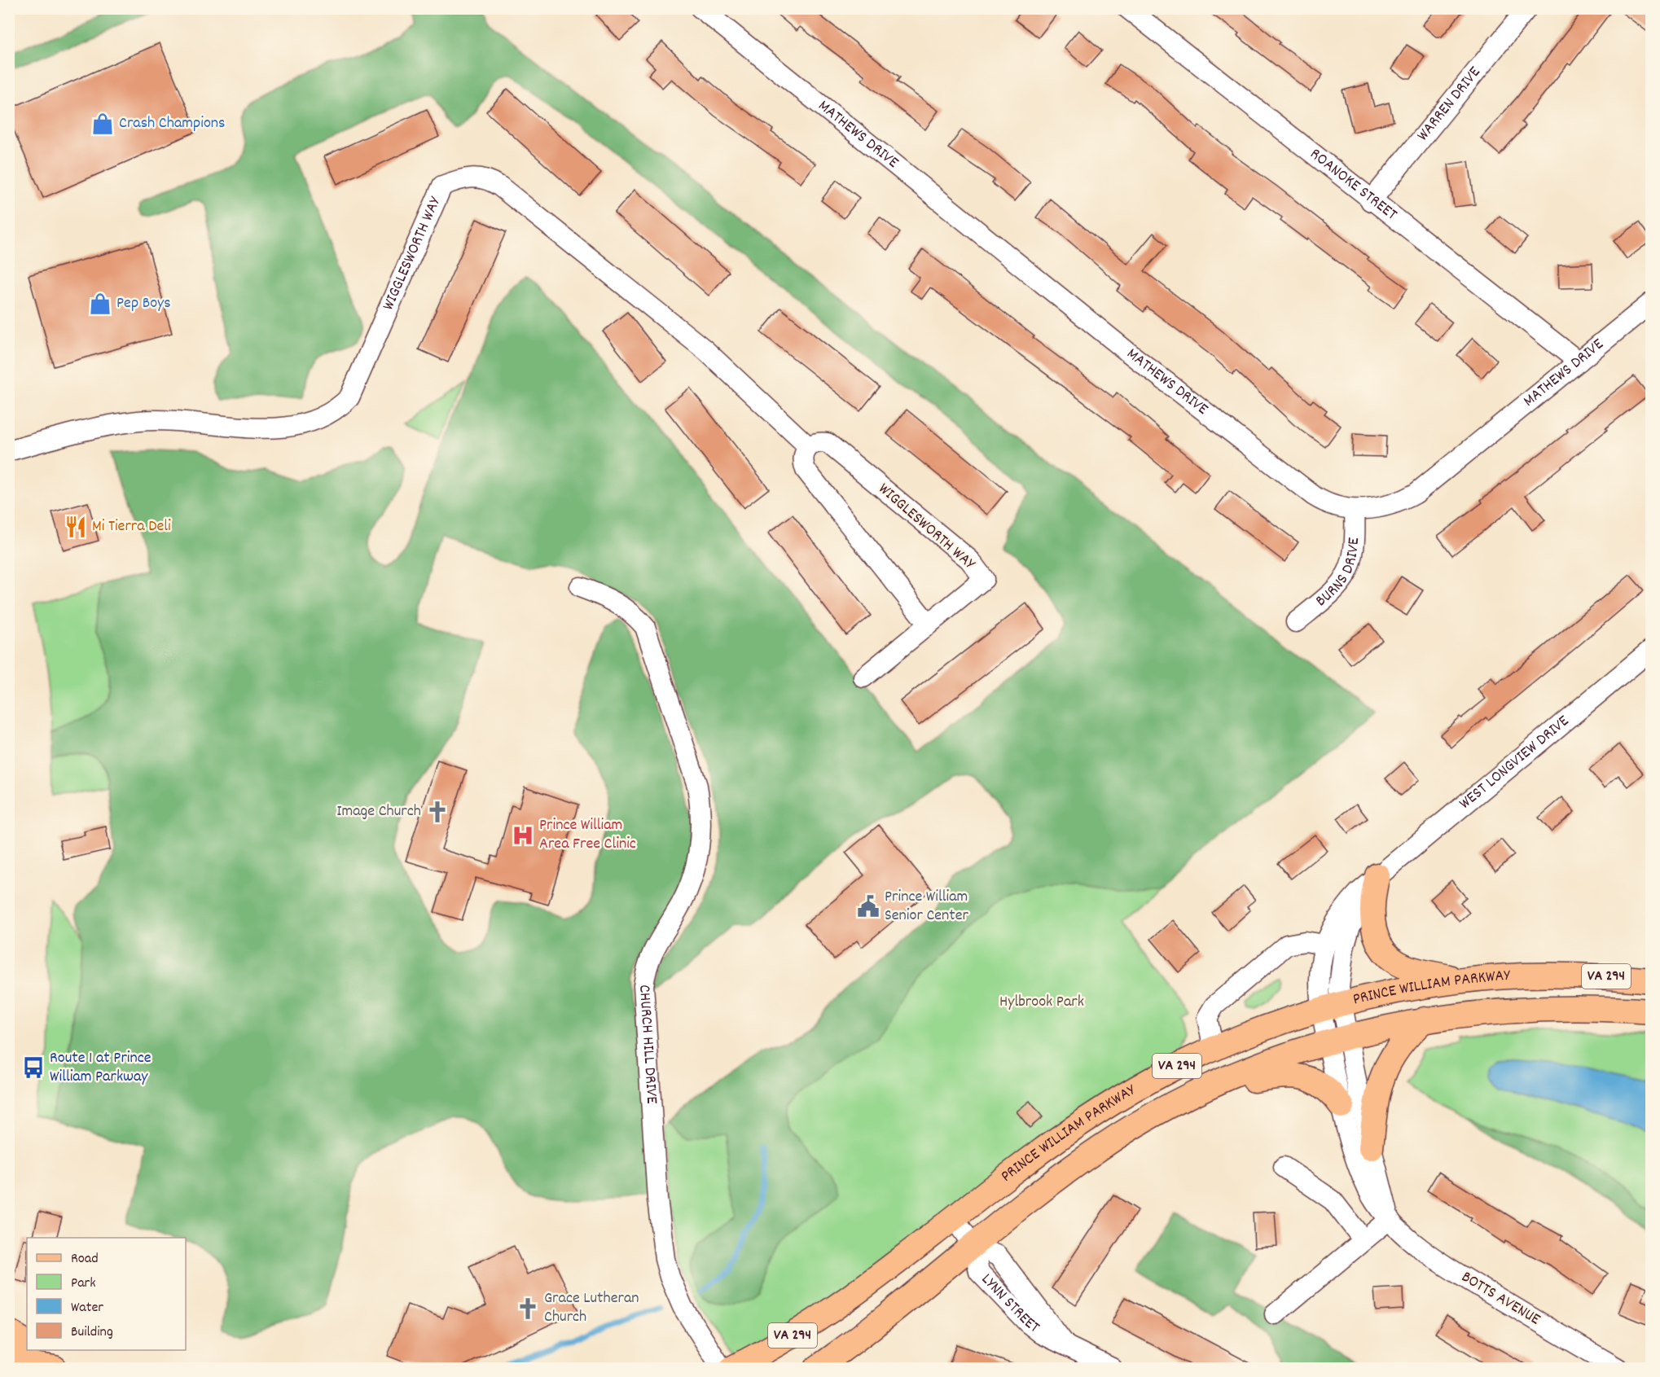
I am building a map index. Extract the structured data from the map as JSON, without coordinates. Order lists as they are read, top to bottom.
{
  "streets": {
    "main road": ["VA 294", "PRINCE WILLIAM PARKWAY"],
    "street": [
      "WARREN DRIVE",
      "MATHEWS DRIVE",
      "ROANOKE STREET",
      "WIGGLESWORTH WAY",
      "BURNS DRIVE",
      "WEST LONGVIEW DRIVE",
      "CHURCH HILL DRIVE",
      "BOTTS AVENUE",
      "LYNN STREET"
    ]
  },
  "crossings": [
    ["WARREN DRIVE", "ROANOKE STREET"],
    ["MATHEWS DRIVE", "ROANOKE STREET"],
    ["MATHEWS DRIVE", "BURNS DRIVE"],
    ["WEST LONGVIEW DRIVE", "PRINCE WILLIAM PARKWAY"],
    ["WEST LONGVIEW DRIVE", "BOTTS AVENUE"],
    ["PRINCE WILLIAM PARKWAY", "BOTTS AVENUE"],
    ["PRINCE WILLIAM PARKWAY", "LYNN STREET"]
  ],
  "parks": ["Hylbrook Park"],
  "places": {
    "shop": ["Crash Champions", "Pep Boys"],
    "restaurant": ["Mi Tierra Deli"],
    "church": ["Image Church", "Grace Lutheran Church"],
    "hospital": ["Prince William Area Free Clinic"],
    "public building": ["Prince William Senior Center"],
    "bus stop": ["Route 1 at Prince William Parkway"]
  },
  "legend": [
    "Road",
    "Park",
    "Water",
    "Building"
  ]
}
